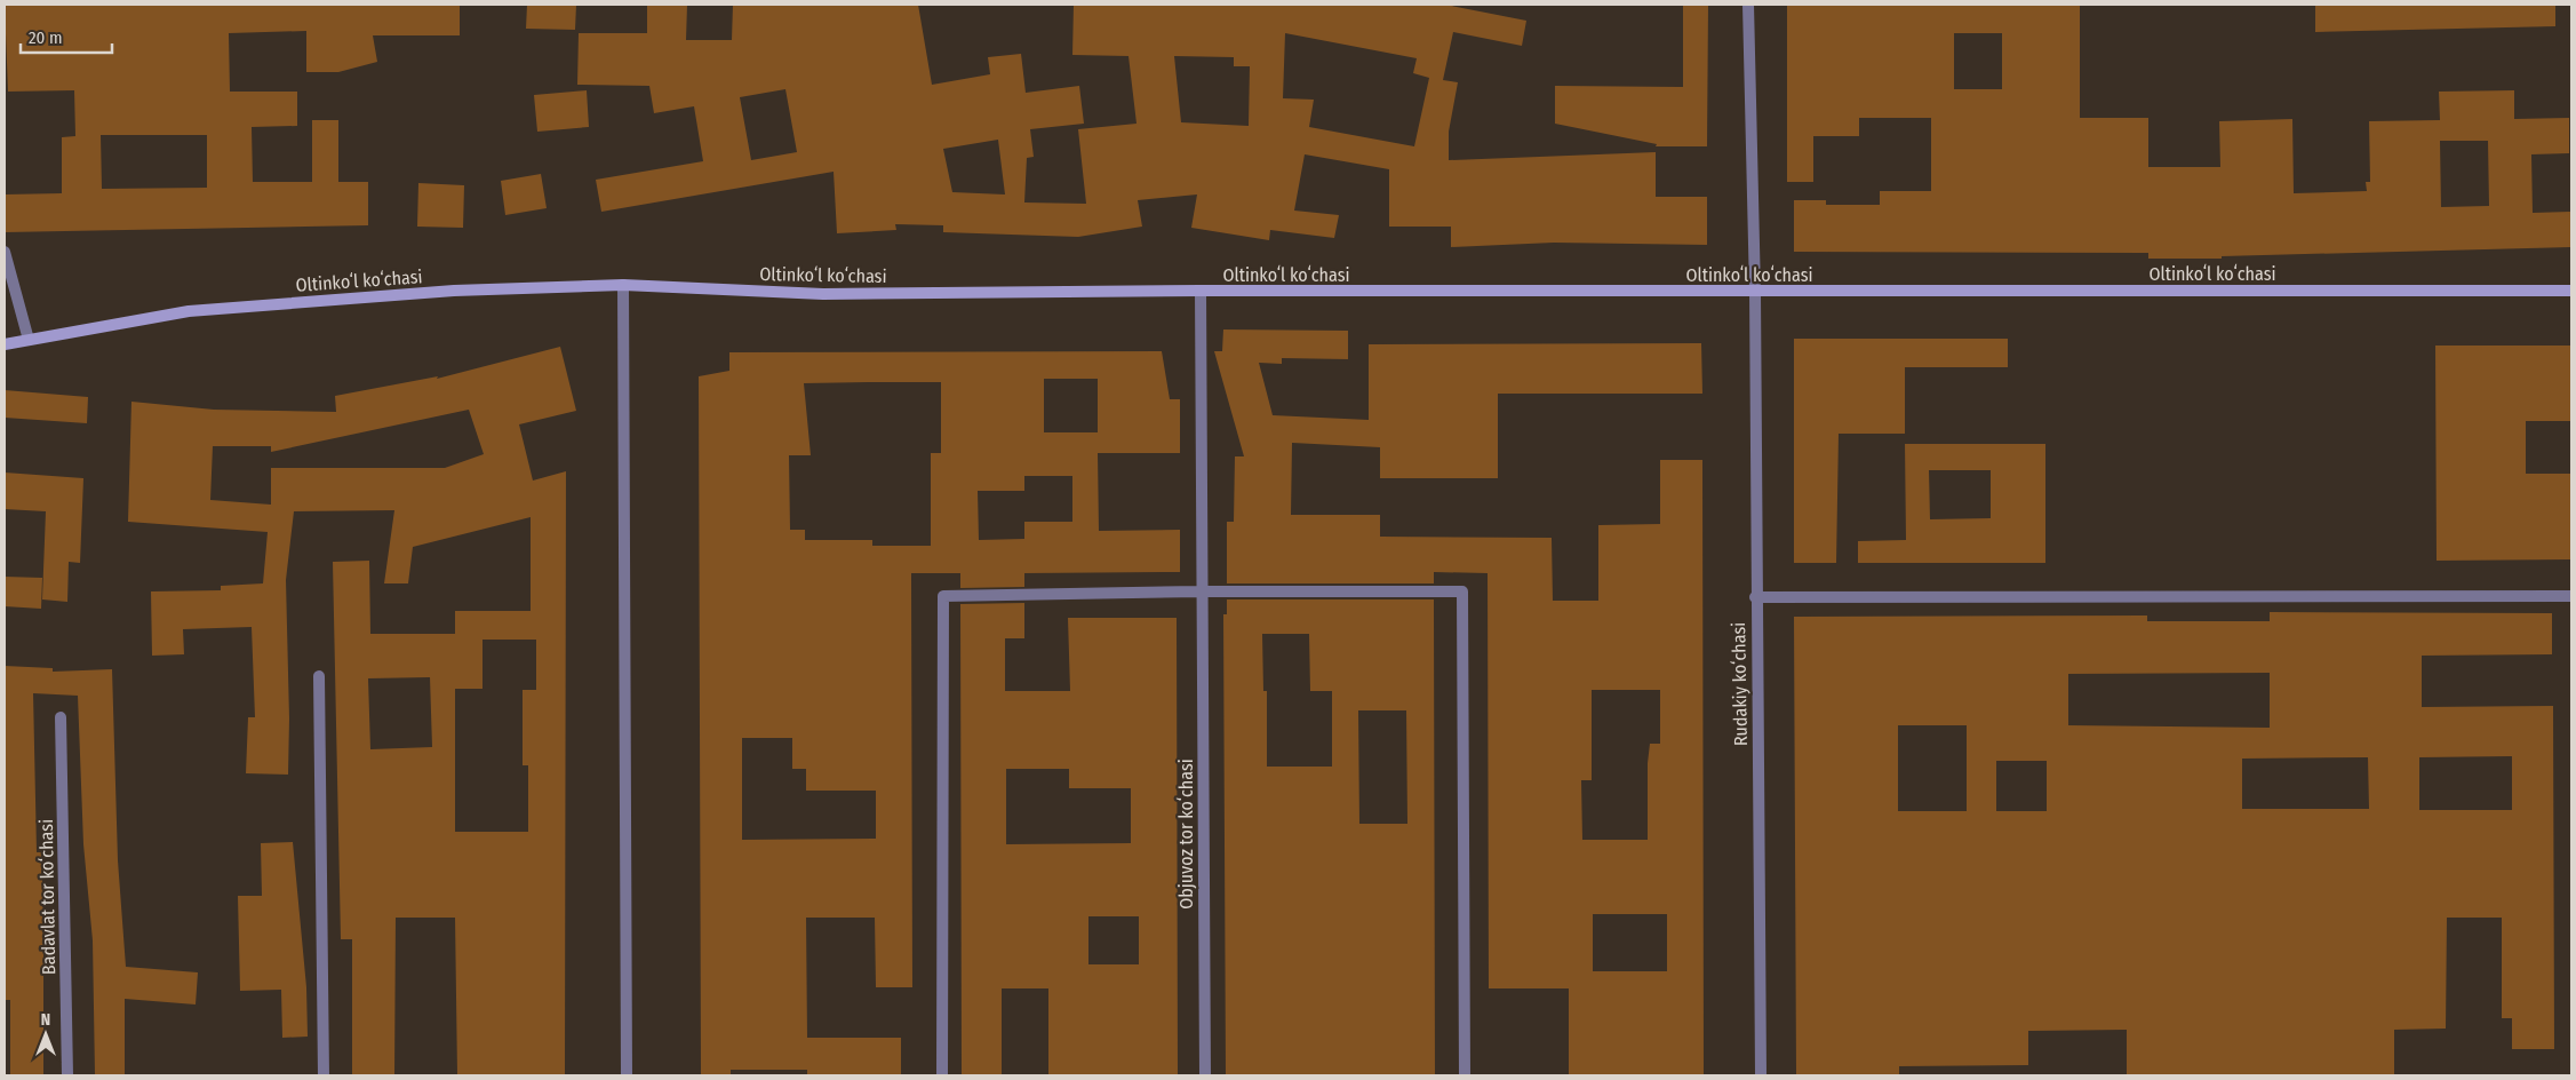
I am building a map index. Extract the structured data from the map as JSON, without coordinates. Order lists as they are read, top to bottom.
{
  "streets": {
    "main road": ["Oltinkoʻl koʻchasi"],
    "street": ["Rudakiy koʻchasi", "Objuvoz tor koʻchasi", "Badavlat tor koʻchasi"]
  },
  "crossings": [
    ["Oltinkoʻl koʻchasi", "Rudakiy koʻchasi"],
    ["Oltinkoʻl koʻchasi", "Objuvoz tor koʻchasi"]
  ],
  "scale_bar": "20 m",
  "north": "top"
}
